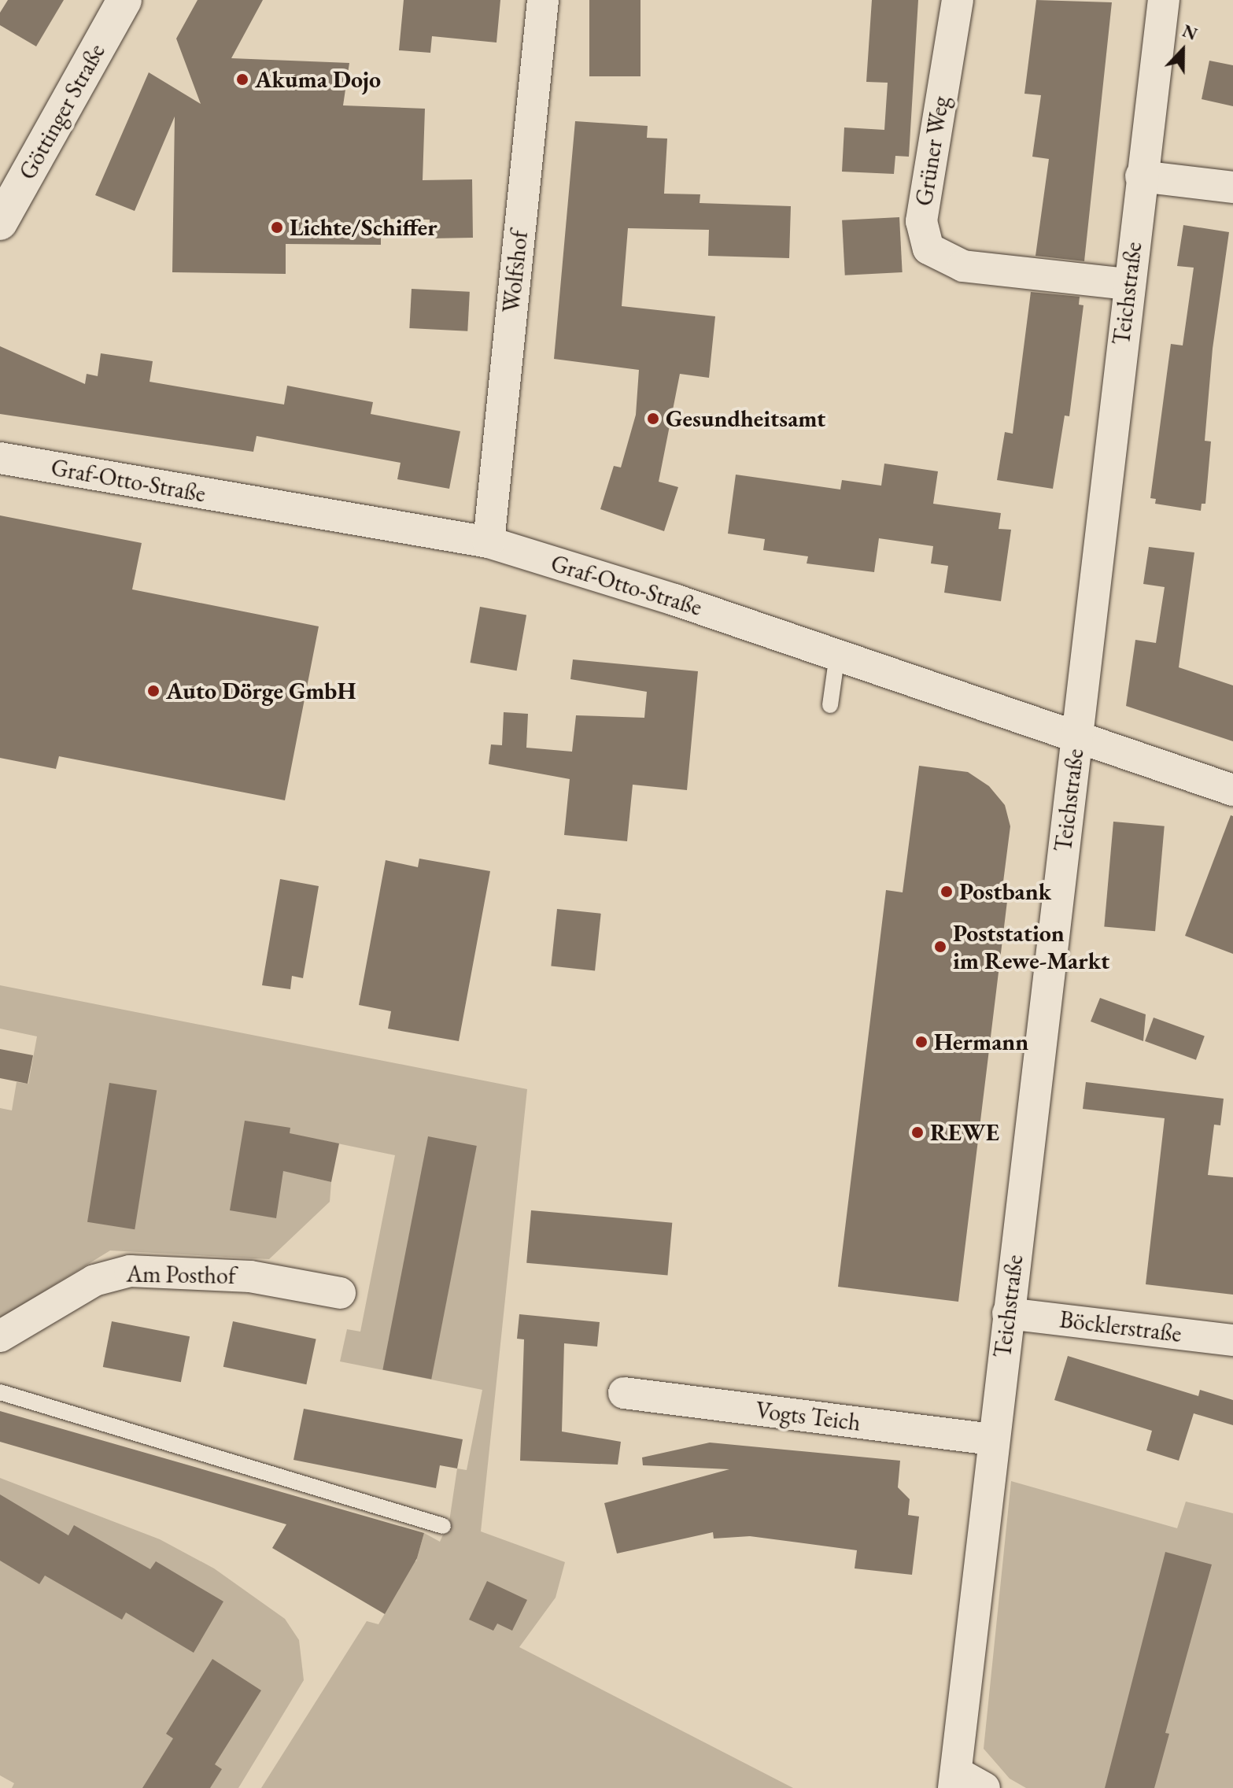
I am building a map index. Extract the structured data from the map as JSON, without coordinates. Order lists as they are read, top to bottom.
{
  "streets": {
    "main road": ["Göttinger Straße"],
    "street": [
      "Grüner Weg",
      "Wolfshof",
      "Teichstraße",
      "Graf-Otto-Straße",
      "Am Posthof",
      "Böcklerstraße",
      "Vogts Teich"
    ]
  },
  "crossings": [
    ["Grüner Weg", "Teichstraße"],
    ["Wolfshof", "Graf-Otto-Straße"],
    ["Teichstraße", "Graf-Otto-Straße"],
    ["Teichstraße", "Böcklerstraße"],
    ["Teichstraße", "Vogts Teich"]
  ],
  "places": [
    "Akuma Dojo",
    "Lichte/Schiffer",
    "Gesundheitsamt",
    "Auto Dörge GmbH",
    "Postbank",
    "Poststation im Rewe-Markt",
    "Hermann",
    "REWE"
  ],
  "north": "top"
}
